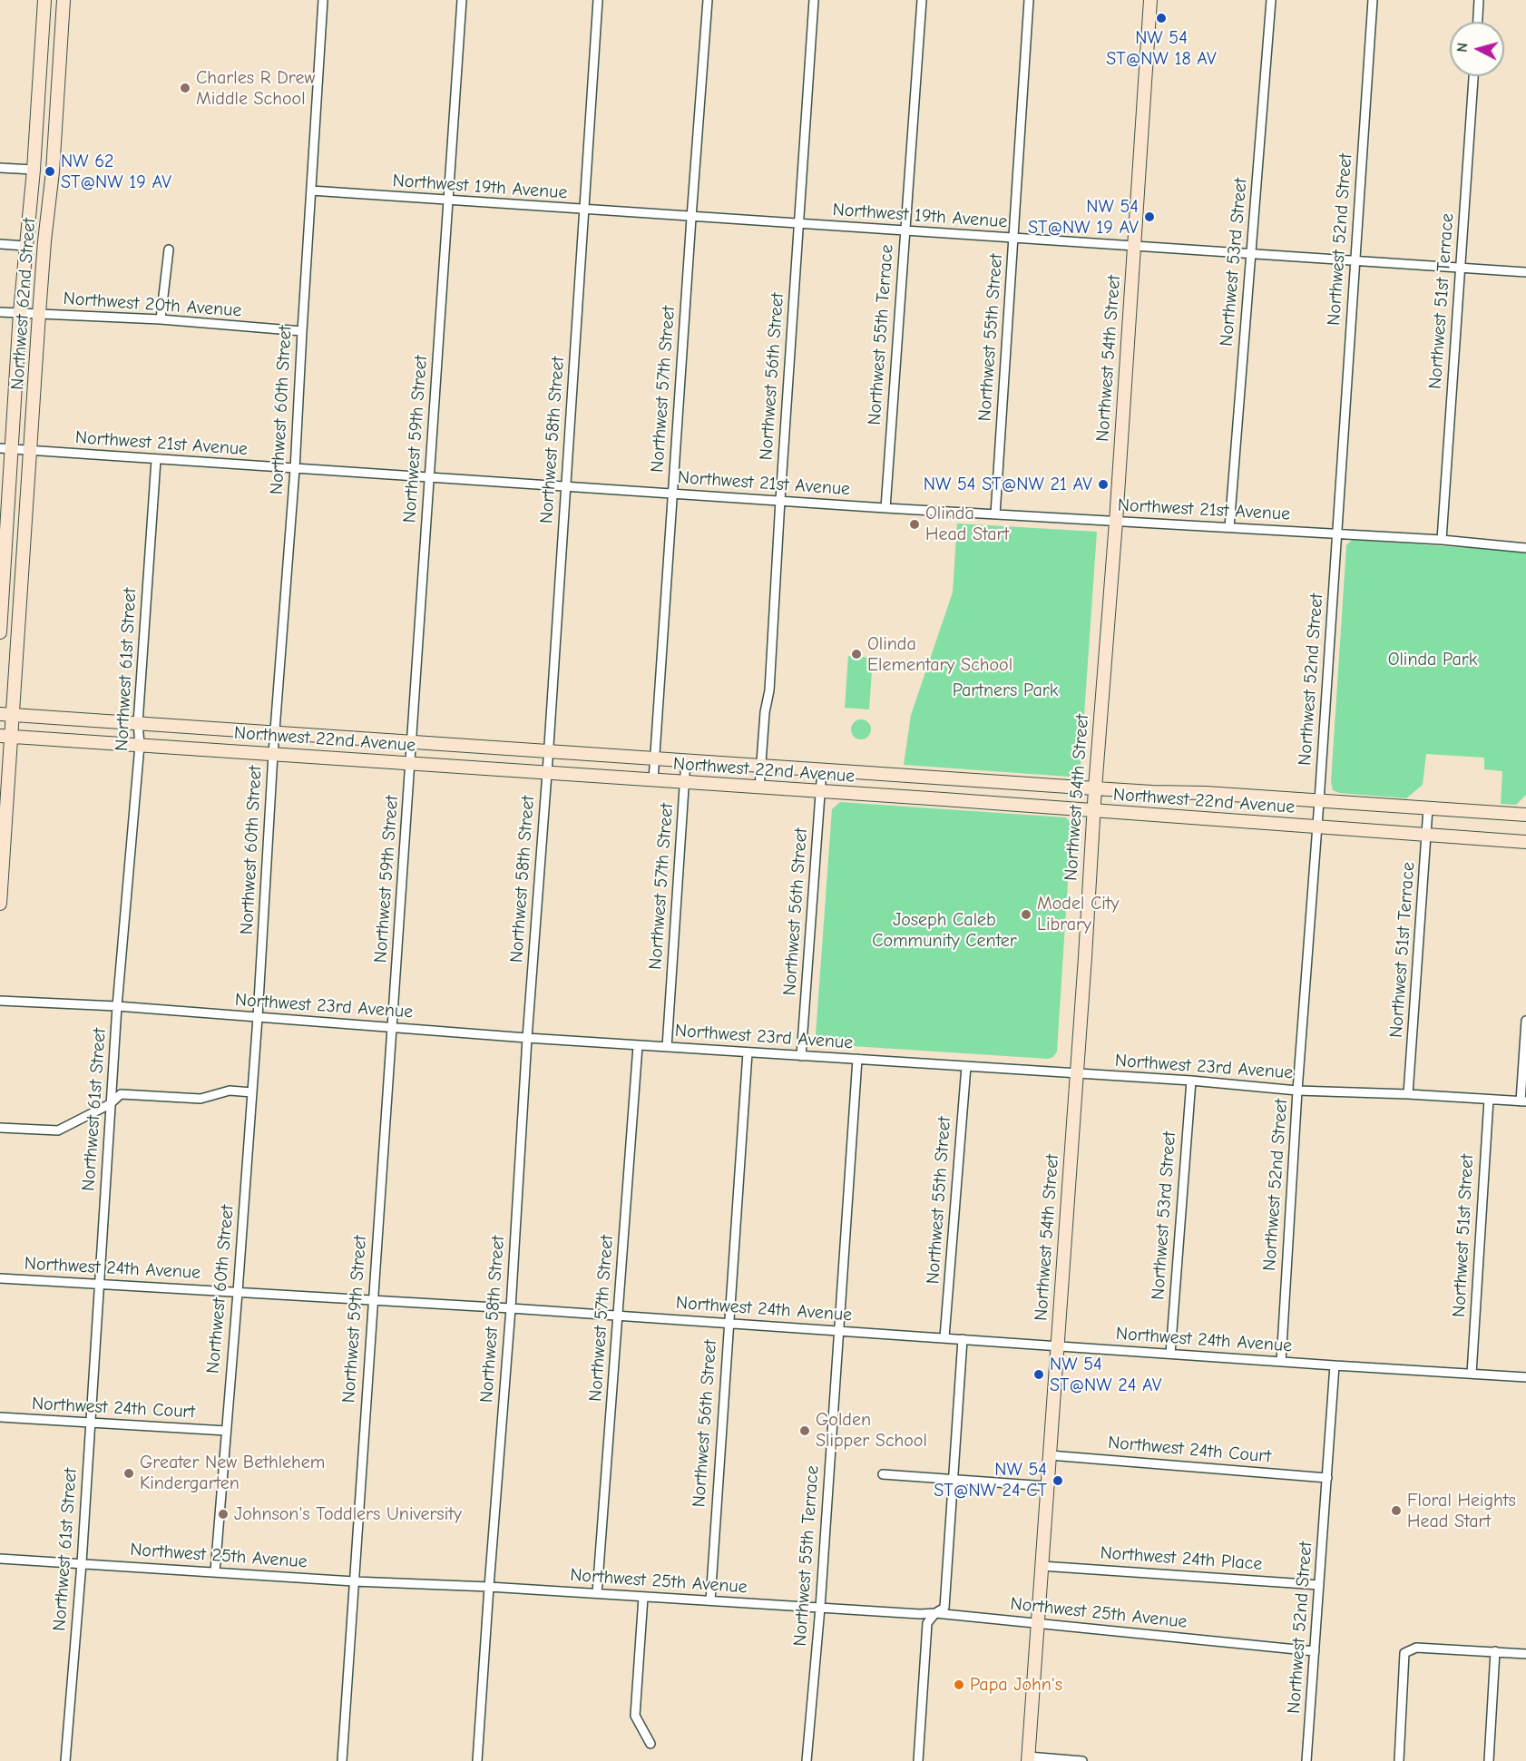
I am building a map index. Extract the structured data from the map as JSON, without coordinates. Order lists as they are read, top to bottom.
{
  "streets": {
    "main road": ["Northwest 62nd Street", "Northwest 54th Street", "Northwest 22nd Avenue"],
    "street": [
      "Northwest 19th Avenue",
      "Northwest 52nd Street",
      "Northwest 53rd Street",
      "Northwest 51st Terrace",
      "Northwest 20th Avenue",
      "Northwest 55th Terrace",
      "Northwest 55th Street",
      "Northwest 56th Street",
      "Northwest 57th Street",
      "Northwest 60th Street",
      "Northwest 59th Street",
      "Northwest 58th Street",
      "Northwest 21st Avenue",
      "Northwest 61st Street",
      "Northwest 23rd Avenue",
      "Northwest 51st Street",
      "Northwest 24th Avenue",
      "Northwest 24th Court",
      "Northwest 25th Avenue",
      "Northwest 24th Place"
    ]
  },
  "crossings": [
    ["Northwest 19th Avenue", "Northwest 52nd Street"],
    ["Northwest 19th Avenue", "Northwest 53rd Street"],
    ["Northwest 19th Avenue", "Northwest 51st Terrace"],
    ["Northwest 19th Avenue", "Northwest 55th Terrace"],
    ["Northwest 19th Avenue", "Northwest 55th Street"],
    ["Northwest 19th Avenue", "Northwest 54th Street"],
    ["Northwest 19th Avenue", "Northwest 56th Street"],
    ["Northwest 19th Avenue", "Northwest 57th Street"],
    ["Northwest 19th Avenue", "Northwest 60th Street"],
    ["Northwest 19th Avenue", "Northwest 59th Street"],
    ["Northwest 19th Avenue", "Northwest 58th Street"],
    ["Northwest 52nd Street", "Northwest 21st Avenue"],
    ["Northwest 52nd Street", "Northwest 22nd Avenue"],
    ["Northwest 52nd Street", "Northwest 23rd Avenue"],
    ["Northwest 52nd Street", "Northwest 24th Avenue"],
    ["Northwest 52nd Street", "Northwest 24th Court"],
    ["Northwest 52nd Street", "Northwest 25th Avenue"],
    ["Northwest 52nd Street", "Northwest 24th Place"],
    ["Northwest 53rd Street", "Northwest 21st Avenue"],
    ["Northwest 53rd Street", "Northwest 23rd Avenue"],
    ["Northwest 53rd Street", "Northwest 24th Avenue"],
    ["Northwest 51st Terrace", "Northwest 21st Avenue"],
    ["Northwest 51st Terrace", "Northwest 22nd Avenue"],
    ["Northwest 51st Terrace", "Northwest 23rd Avenue"],
    ["Northwest 62nd Street", "Northwest 20th Avenue"],
    ["Northwest 62nd Street", "Northwest 21st Avenue"],
    ["Northwest 62nd Street", "Northwest 22nd Avenue"],
    ["Northwest 20th Avenue", "Northwest 60th Street"],
    ["Northwest 55th Terrace", "Northwest 21st Avenue"],
    ["Northwest 55th Terrace", "Northwest 23rd Avenue"],
    ["Northwest 55th Terrace", "Northwest 24th Avenue"],
    ["Northwest 55th Terrace", "Northwest 25th Avenue"],
    ["Northwest 55th Street", "Northwest 21st Avenue"],
    ["Northwest 55th Street", "Northwest 23rd Avenue"],
    ["Northwest 55th Street", "Northwest 24th Avenue"],
    ["Northwest 54th Street", "Northwest 21st Avenue"],
    ["Northwest 54th Street", "Northwest 22nd Avenue"],
    ["Northwest 54th Street", "Northwest 23rd Avenue"],
    ["Northwest 54th Street", "Northwest 24th Avenue"],
    ["Northwest 54th Street", "Northwest 24th Court"],
    ["Northwest 54th Street", "Northwest 25th Avenue"],
    ["Northwest 54th Street", "Northwest 24th Place"],
    ["Northwest 56th Street", "Northwest 21st Avenue"],
    ["Northwest 56th Street", "Northwest 22nd Avenue"],
    ["Northwest 56th Street", "Northwest 23rd Avenue"],
    ["Northwest 56th Street", "Northwest 24th Avenue"],
    ["Northwest 56th Street", "Northwest 25th Avenue"],
    ["Northwest 57th Street", "Northwest 21st Avenue"],
    ["Northwest 57th Street", "Northwest 22nd Avenue"],
    ["Northwest 57th Street", "Northwest 23rd Avenue"],
    ["Northwest 57th Street", "Northwest 24th Avenue"],
    ["Northwest 57th Street", "Northwest 25th Avenue"],
    ["Northwest 60th Street", "Northwest 21st Avenue"],
    ["Northwest 60th Street", "Northwest 22nd Avenue"],
    ["Northwest 60th Street", "Northwest 23rd Avenue"],
    ["Northwest 60th Street", "Northwest 24th Avenue"],
    ["Northwest 60th Street", "Northwest 24th Court"],
    ["Northwest 60th Street", "Northwest 25th Avenue"],
    ["Northwest 59th Street", "Northwest 21st Avenue"],
    ["Northwest 59th Street", "Northwest 22nd Avenue"],
    ["Northwest 59th Street", "Northwest 23rd Avenue"],
    ["Northwest 59th Street", "Northwest 24th Avenue"],
    ["Northwest 59th Street", "Northwest 25th Avenue"],
    ["Northwest 58th Street", "Northwest 21st Avenue"],
    ["Northwest 58th Street", "Northwest 22nd Avenue"],
    ["Northwest 58th Street", "Northwest 23rd Avenue"],
    ["Northwest 58th Street", "Northwest 24th Avenue"],
    ["Northwest 58th Street", "Northwest 25th Avenue"],
    ["Northwest 21st Avenue", "Northwest 61st Street"],
    ["Northwest 61st Street", "Northwest 22nd Avenue"],
    ["Northwest 61st Street", "Northwest 23rd Avenue"],
    ["Northwest 61st Street", "Northwest 24th Avenue"],
    ["Northwest 61st Street", "Northwest 24th Court"],
    ["Northwest 61st Street", "Northwest 25th Avenue"],
    ["Northwest 23rd Avenue", "Northwest 51st Street"],
    ["Northwest 51st Street", "Northwest 24th Avenue"]
  ],
  "parks": ["Olinda Park", "Partners Park", "Joseph Caleb Community Center"],
  "places": [
    "NW 54 ST@NW 18 AV",
    "Charles R Drew Middle School",
    "NW 62 ST@NW 19 AV",
    "NW 54 ST@NW 19 AV",
    "NW 54 ST@NW 21 AV",
    "Olinda Head Start",
    "Olinda Elementary School",
    "Model City Library",
    "NW 54 ST@NW 24 AV",
    "Golden Slipper School",
    "Greater New Bethlehem Kindergarten",
    "NW 54 ST@NW 24 CT",
    "Floral Heights Head Start",
    "Johnson's Toddlers University",
    "Papa John's"
  ],
  "north": "left"
}
